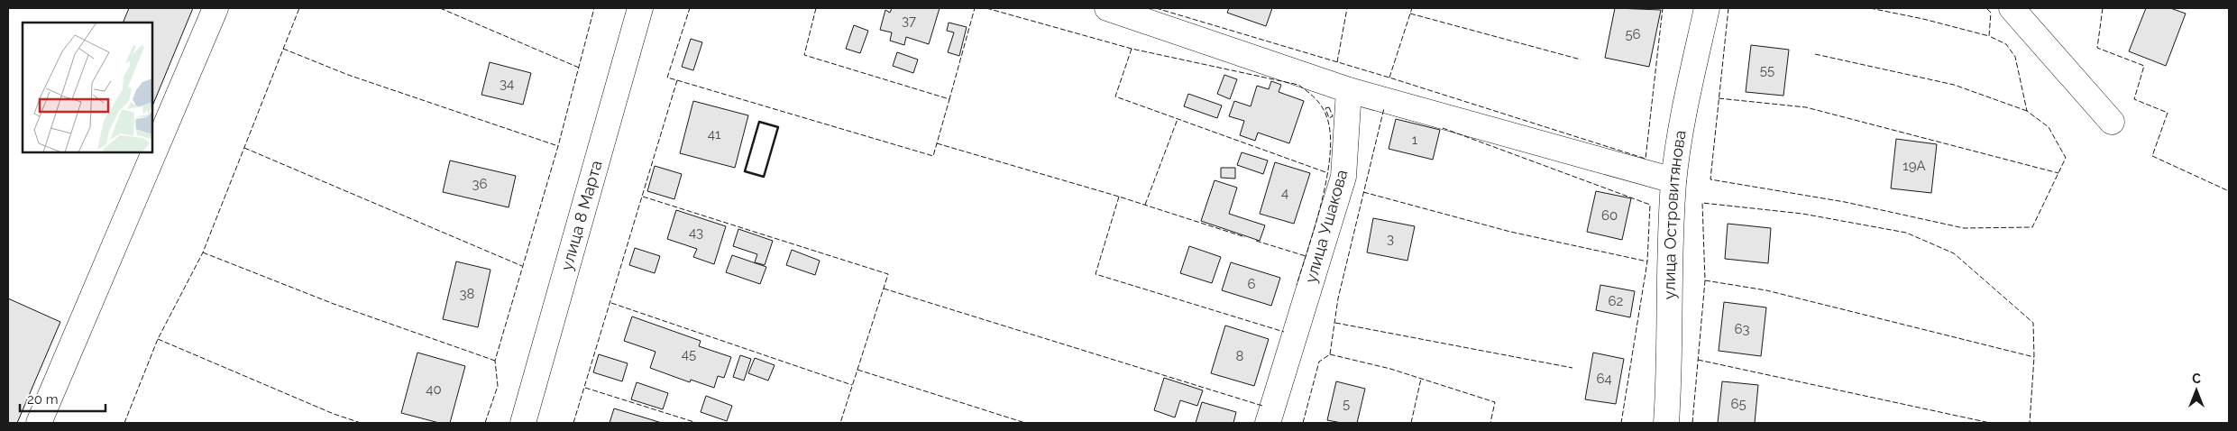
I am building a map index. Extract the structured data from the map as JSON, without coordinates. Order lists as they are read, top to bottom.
{
  "streets": {
    "street": ["улица Островитянова", "улица 8 Марта", "улица Ушакова"]
  },
  "house_numbers": [
    "37",
    "56",
    "55",
    "34",
    "41",
    "1",
    "19А",
    "36",
    "4",
    "60",
    "43",
    "3",
    "6",
    "38",
    "62",
    "63",
    "45",
    "8",
    "64",
    "40",
    "5",
    "65"
  ],
  "scale_bar": "20 m",
  "north": "top"
}
